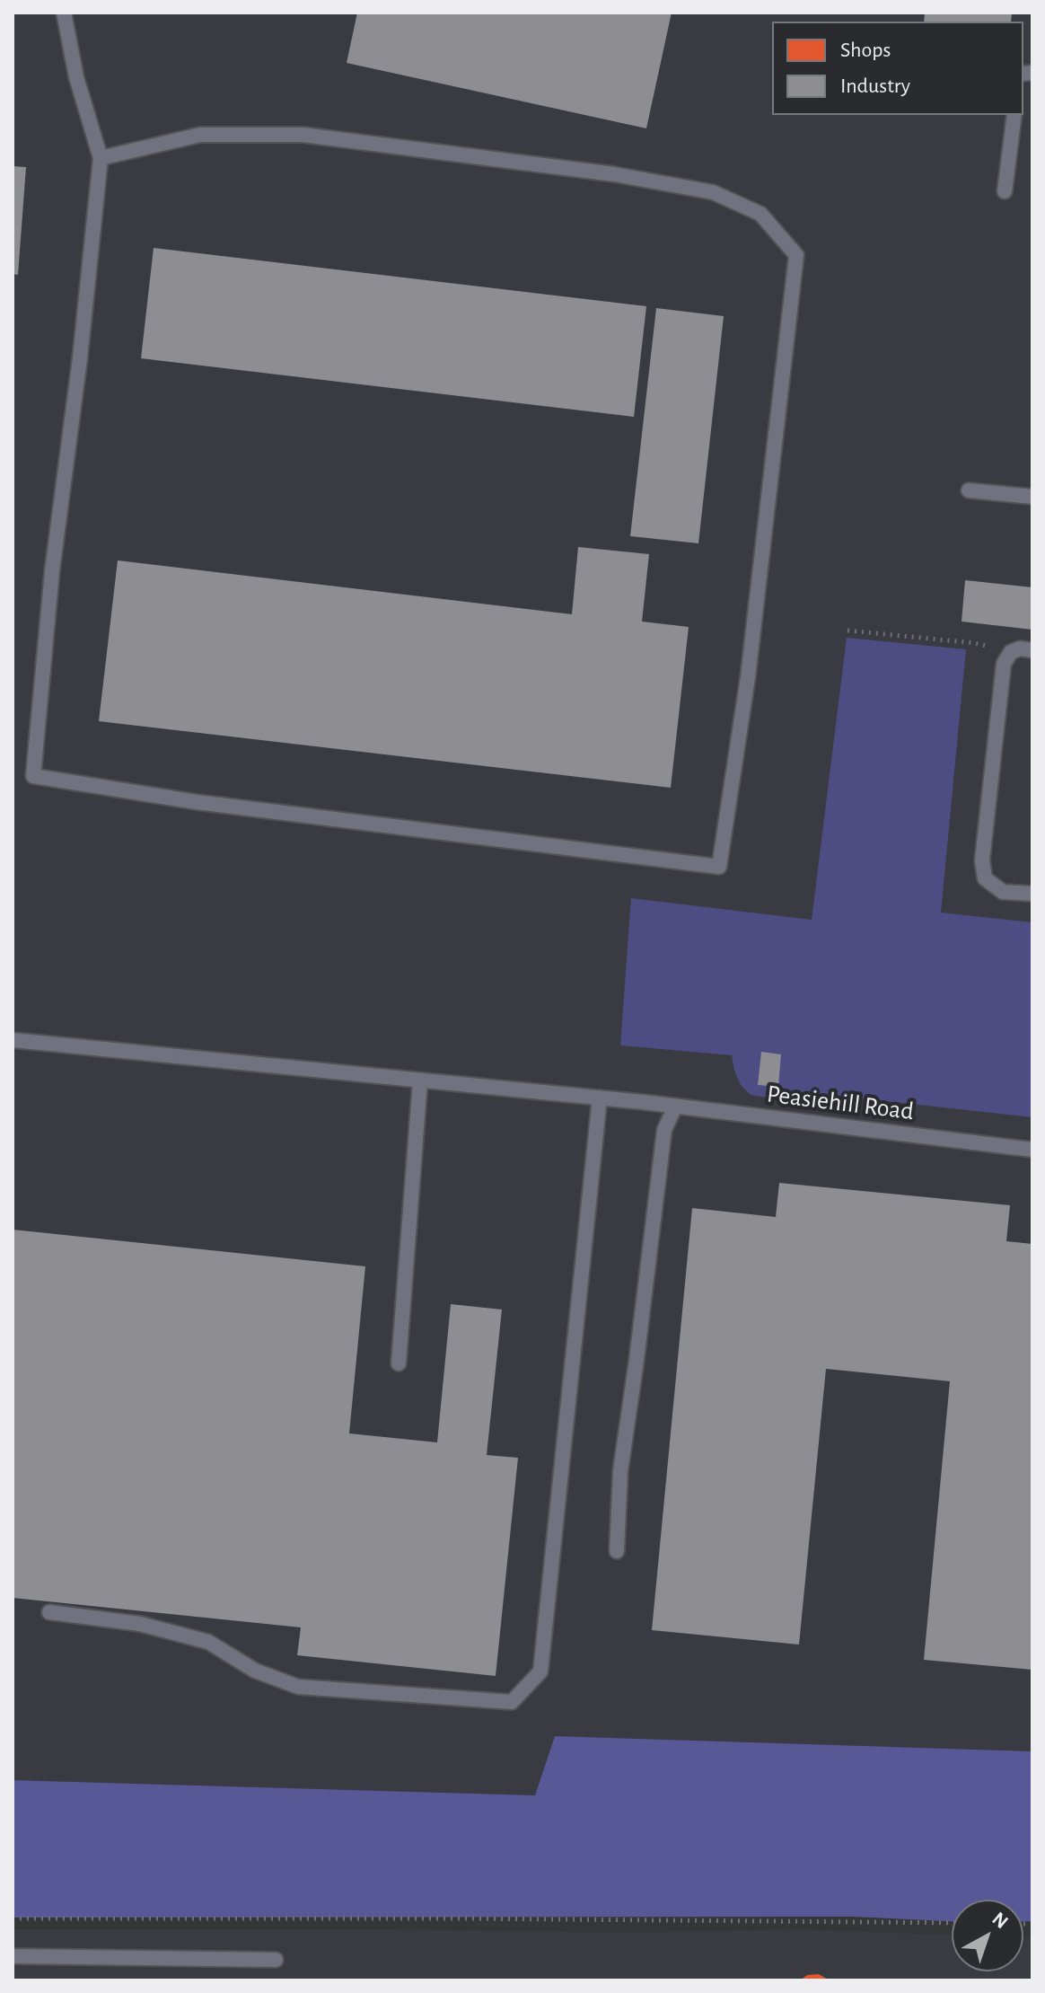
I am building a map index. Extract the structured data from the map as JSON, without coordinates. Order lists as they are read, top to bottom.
{
  "streets": {
    "lane": ["Peasiehill Road"]
  },
  "legend": ["Shops", "Industry"],
  "north": "top right"
}
